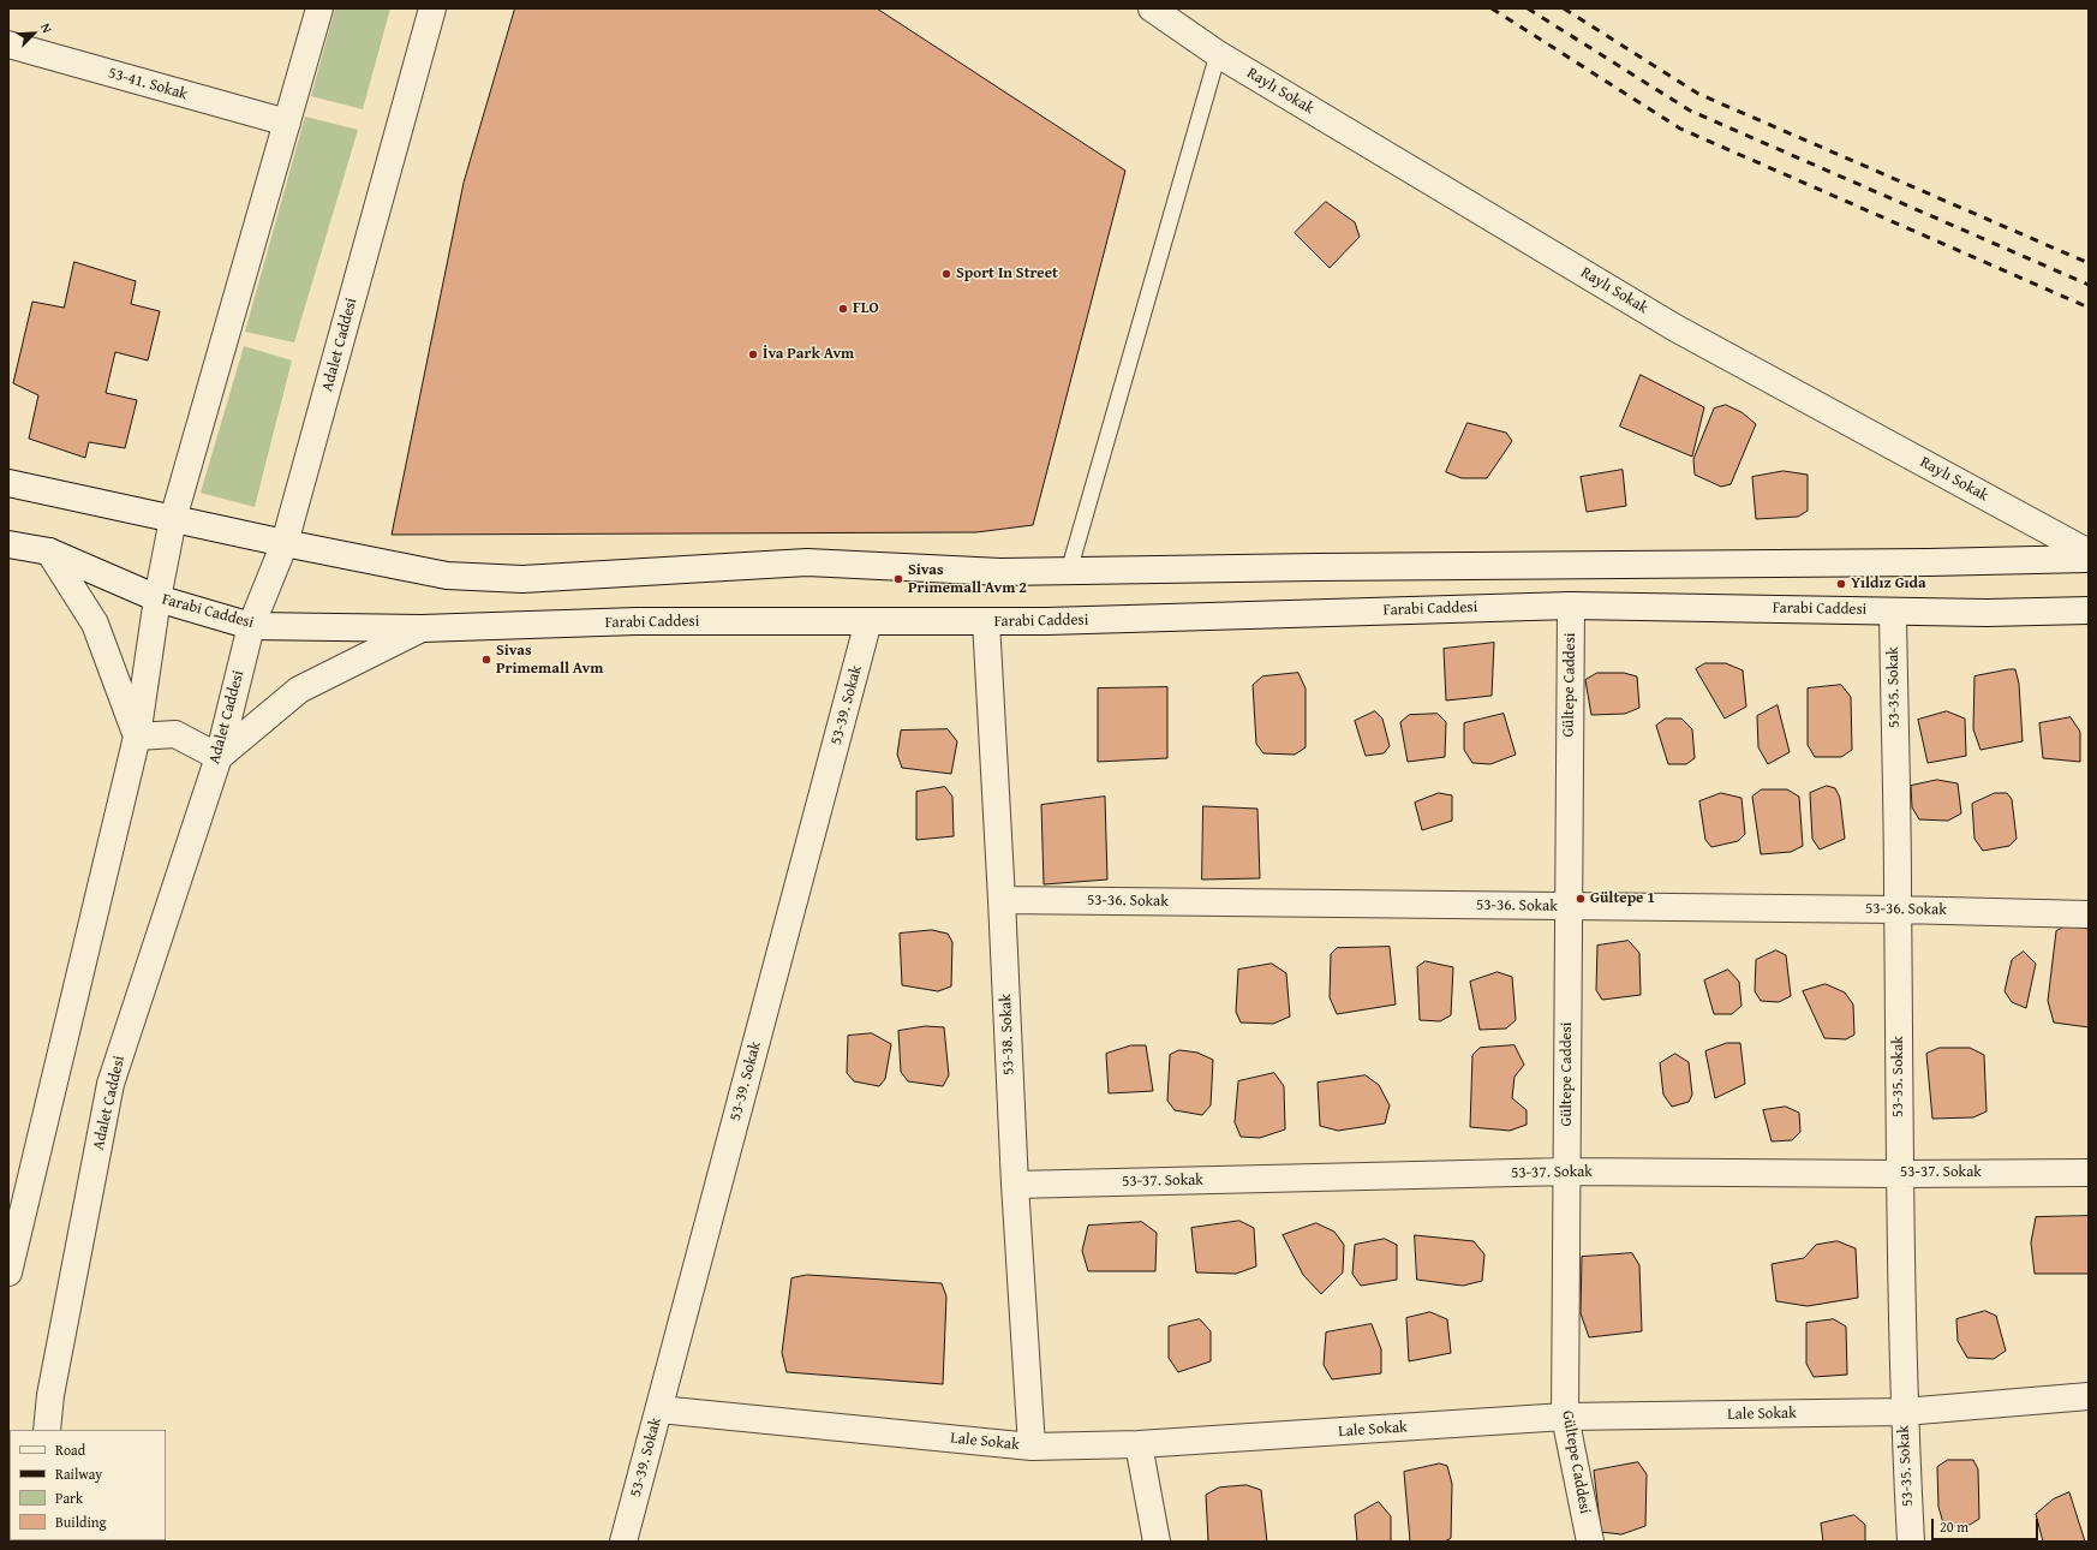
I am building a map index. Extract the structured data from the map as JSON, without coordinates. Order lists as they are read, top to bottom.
{
  "streets": {
    "street": [
      "53-41. Sokak",
      "Raylı Sokak",
      "Adalet Caddesi",
      "Farabi Caddesi",
      "Gültepe Caddesi",
      "53-35. Sokak",
      "53-39. Sokak",
      "53-36. Sokak",
      "53-38. Sokak",
      "53-37. Sokak",
      "Lale Sokak"
    ]
  },
  "crossings": [
    ["Adalet Caddesi", "Farabi Caddesi"],
    ["Farabi Caddesi", "Gültepe Caddesi"],
    ["Farabi Caddesi", "53-35. Sokak"],
    ["Farabi Caddesi", "53-39. Sokak"],
    ["Farabi Caddesi", "53-38. Sokak"],
    ["Gültepe Caddesi", "53-36. Sokak"],
    ["Gültepe Caddesi", "53-37. Sokak"],
    ["Gültepe Caddesi", "Lale Sokak"],
    ["53-35. Sokak", "53-36. Sokak"],
    ["53-35. Sokak", "53-37. Sokak"],
    ["53-35. Sokak", "Lale Sokak"],
    ["53-39. Sokak", "Lale Sokak"],
    ["53-36. Sokak", "53-38. Sokak"],
    ["53-38. Sokak", "53-37. Sokak"],
    ["53-38. Sokak", "Lale Sokak"]
  ],
  "places": [
    "Sport In Street",
    "FLO",
    "İva Park Avm",
    "Sivas Primemall Avm 2",
    "Yıldız Gıda",
    "Sivas Primemall Avm",
    "Gültepe 1"
  ],
  "legend": [
    "Road",
    "Railway",
    "Park",
    "Building"
  ],
  "scale_bar": "20 m",
  "north": "top right"
}
